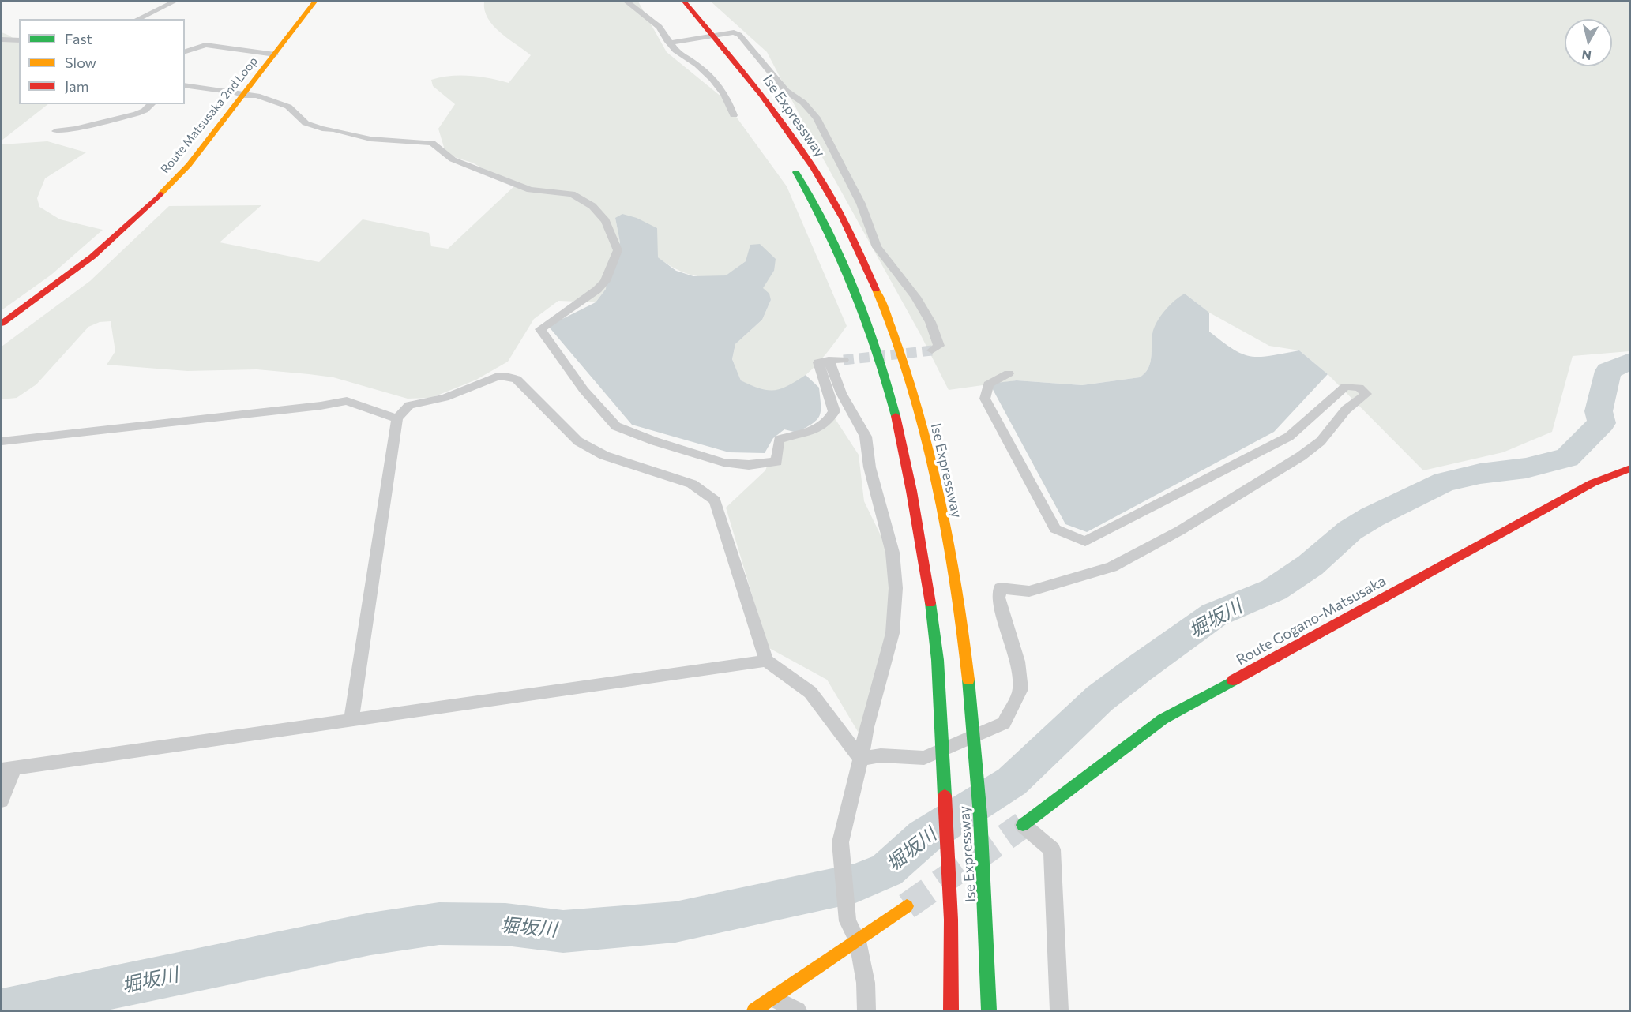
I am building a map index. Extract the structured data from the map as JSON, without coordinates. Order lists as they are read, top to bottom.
{
  "streets": {
    "main road": ["Route Matsusaka 2nd Loop", "Ise Expressway", "Route Gogano-Matsusaka"]
  },
  "water": ["堀坂川"],
  "legend": ["Fast", "Slow", "Jam"],
  "north": "bottom"
}
